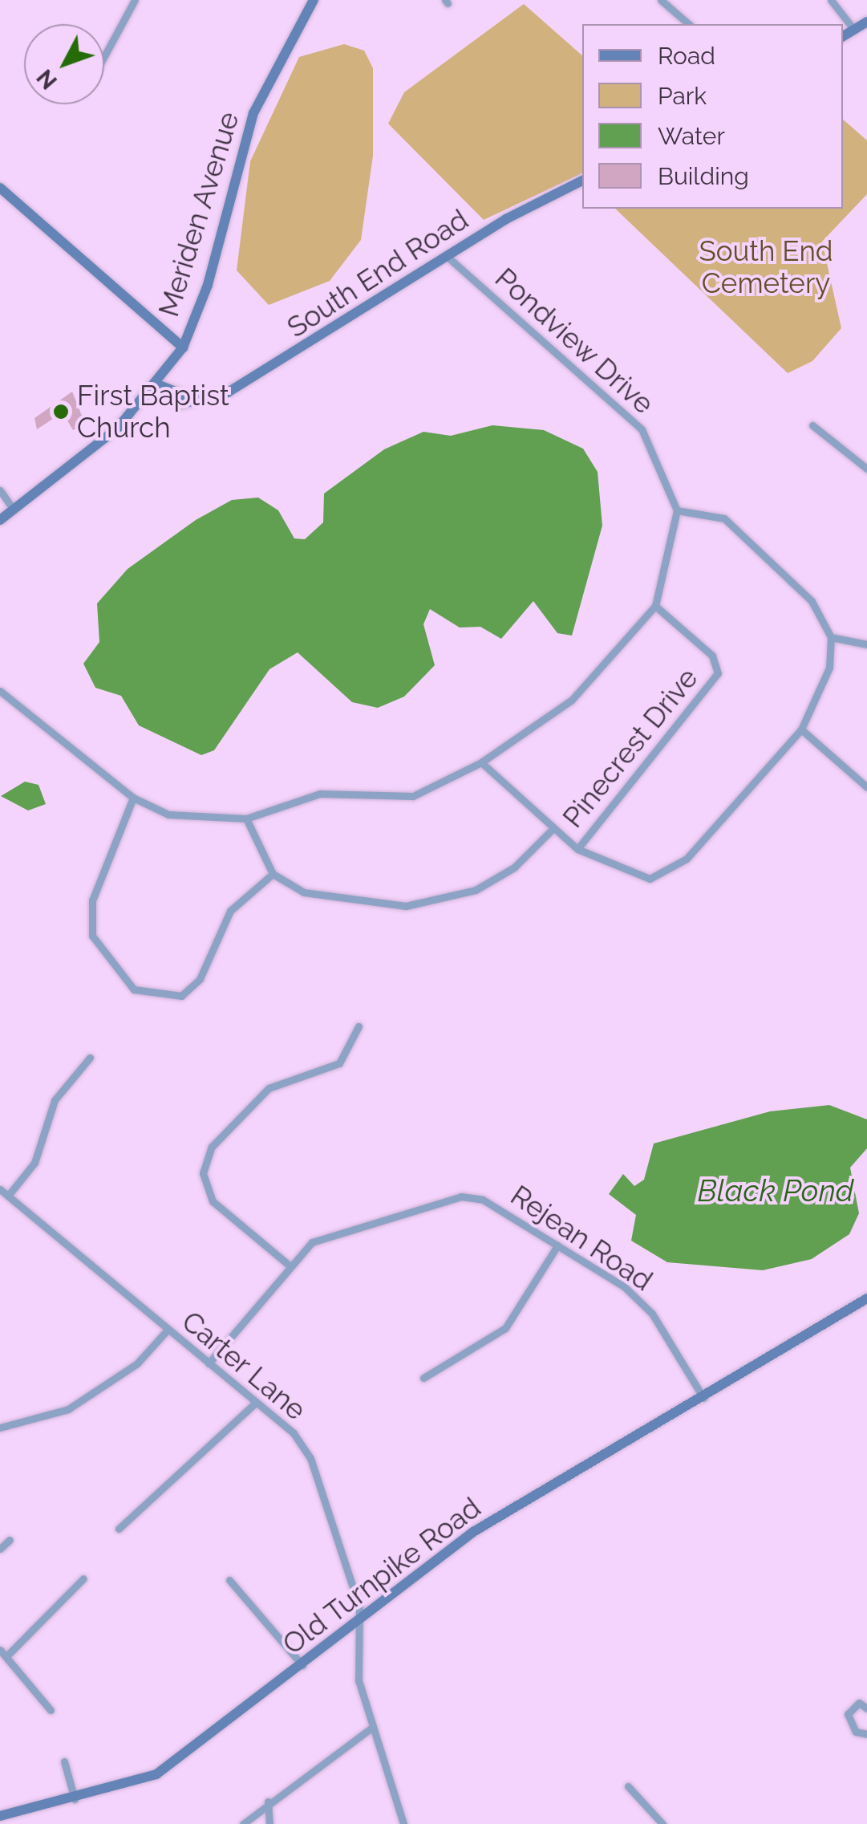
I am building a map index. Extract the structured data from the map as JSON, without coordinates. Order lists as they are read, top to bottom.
{
  "streets": {
    "main road": ["Meriden Avenue", "South End Road", "Old Turnpike Road"],
    "street": [
      "Pondview Drive",
      "Pinecrest Drive",
      "Rejean Road",
      "Carter Lane"
    ]
  },
  "crossings": [
    ["Meriden Avenue", "South End Road"],
    ["South End Road", "Pondview Drive"],
    ["Rejean Road", "Carter Lane"],
    ["Rejean Road", "Old Turnpike Road"],
    ["Carter Lane", "Old Turnpike Road"]
  ],
  "water": ["Black Pond"],
  "parks": ["South End Cemetery"],
  "places": ["First Baptist Church"],
  "legend": [
    "Road",
    "Park",
    "Water",
    "Building"
  ],
  "north": "bottom left"
}
